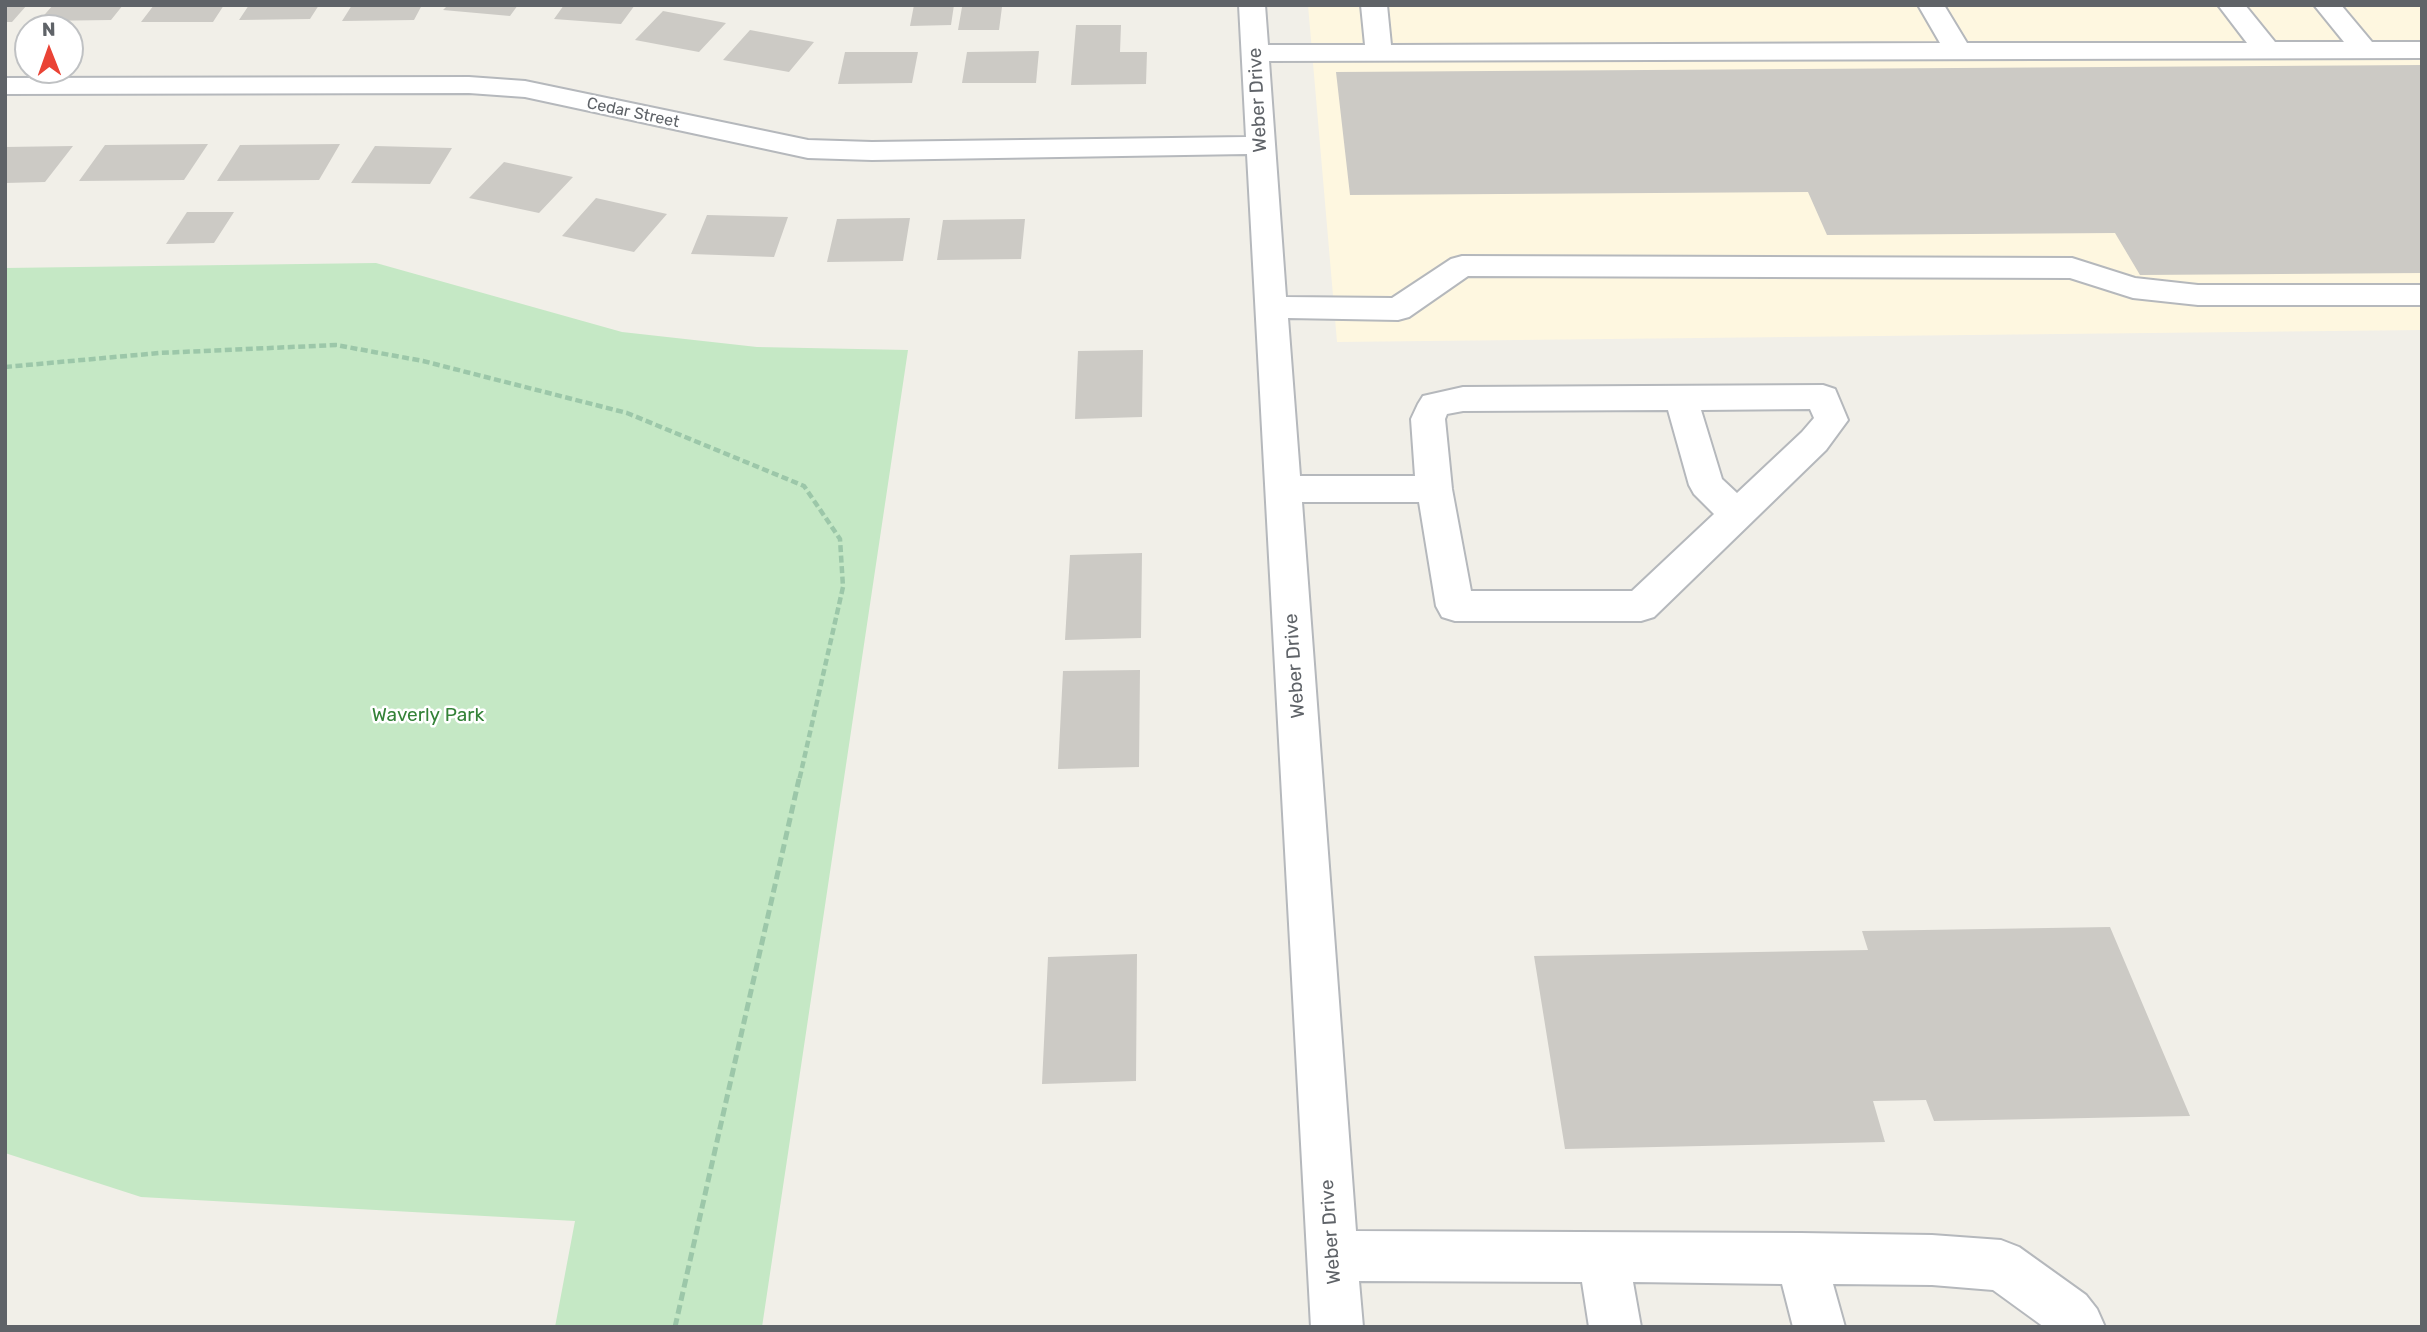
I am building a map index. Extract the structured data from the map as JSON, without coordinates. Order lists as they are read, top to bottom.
{
  "streets": {
    "street": ["Weber Drive", "Cedar Street"]
  },
  "crossings": [
    ["Weber Drive", "Cedar Street"]
  ],
  "parks": ["Waverly Park"],
  "north": "top"
}
